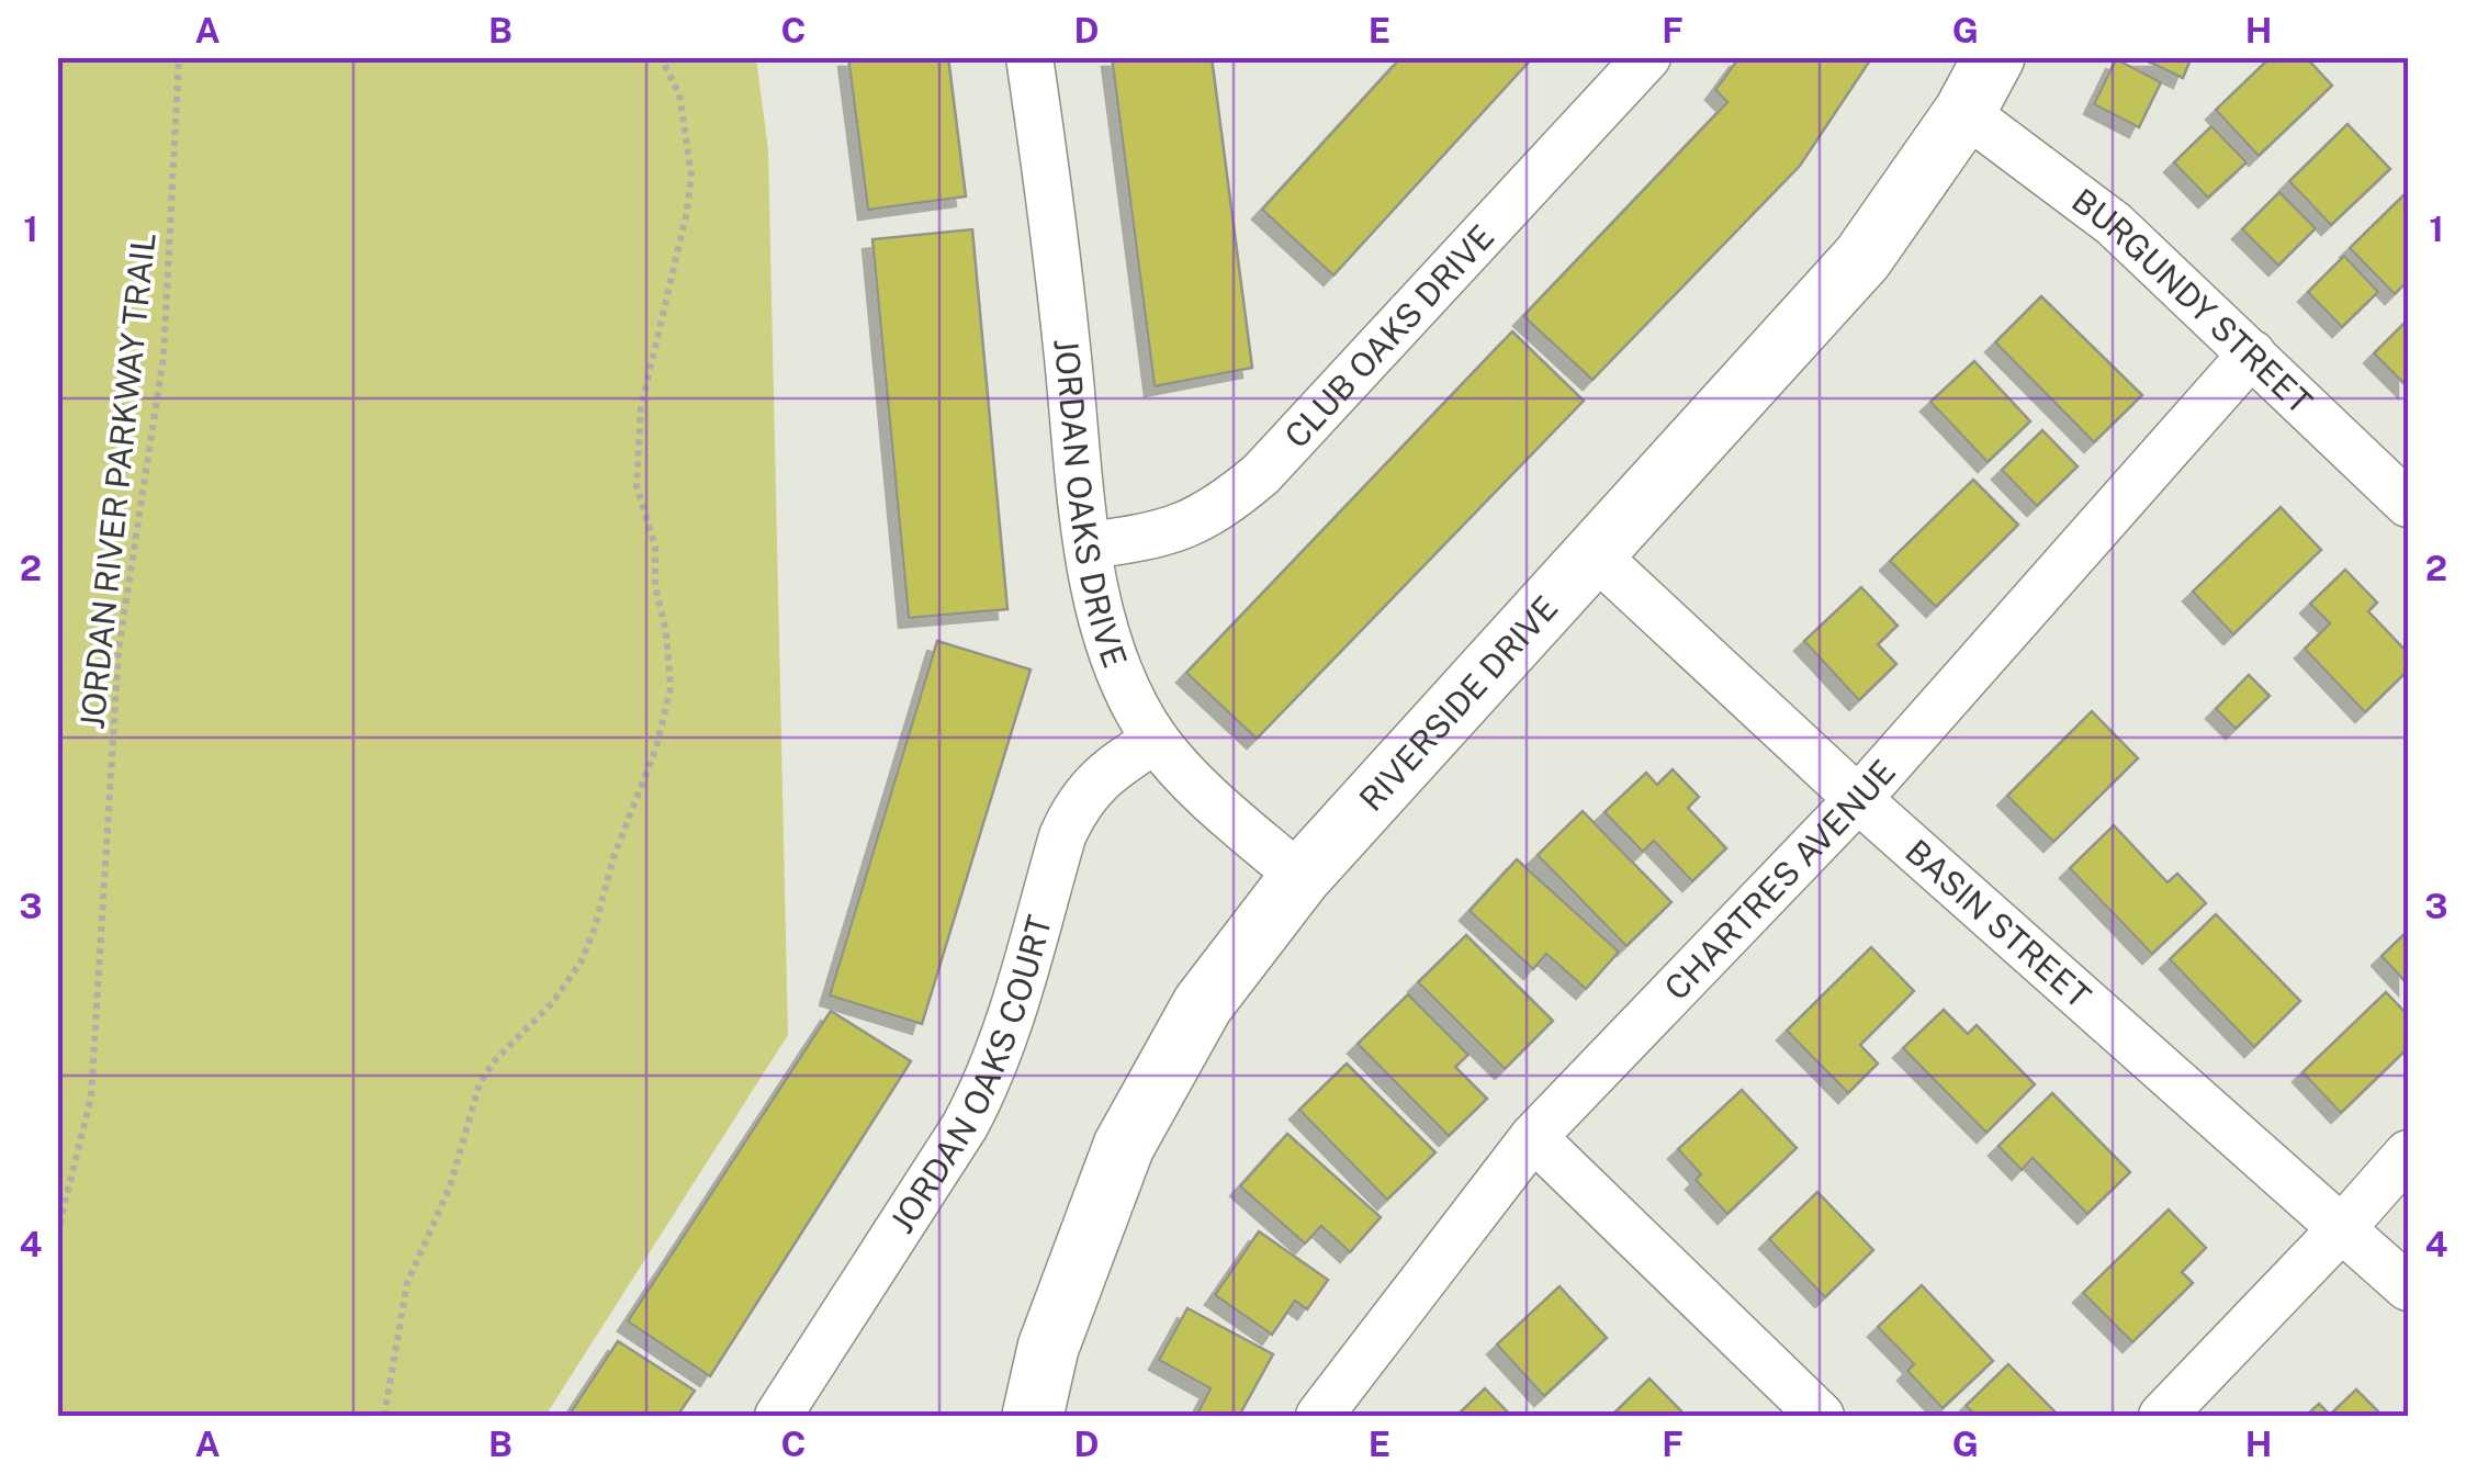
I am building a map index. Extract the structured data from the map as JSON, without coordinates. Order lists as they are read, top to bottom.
{
  "streets": {
    "street": [
      "BURGUNDY STREET",
      "CLUB OAKS DRIVE",
      "JORDAN OAKS DRIVE",
      "RIVERSIDE DRIVE",
      "CHARTRES AVENUE",
      "BASIN STREET",
      "JORDAN OAKS COURT"
    ],
    "path": ["JORDAN RIVER PARKWAY TRAIL"]
  },
  "crossings": [
    ["BURGUNDY STREET", "RIVERSIDE DRIVE"],
    ["BURGUNDY STREET", "CHARTRES AVENUE"],
    ["CLUB OAKS DRIVE", "JORDAN OAKS DRIVE"],
    ["JORDAN OAKS DRIVE", "RIVERSIDE DRIVE"],
    ["JORDAN OAKS DRIVE", "JORDAN OAKS COURT"],
    ["RIVERSIDE DRIVE", "BASIN STREET"],
    ["CHARTRES AVENUE", "BASIN STREET"]
  ],
  "grid": {
    "columns": [
      "A",
      "B",
      "C",
      "D",
      "E",
      "F",
      "G",
      "H"
    ],
    "rows": [
      "1",
      "2",
      "3",
      "4"
    ]
  }
}
